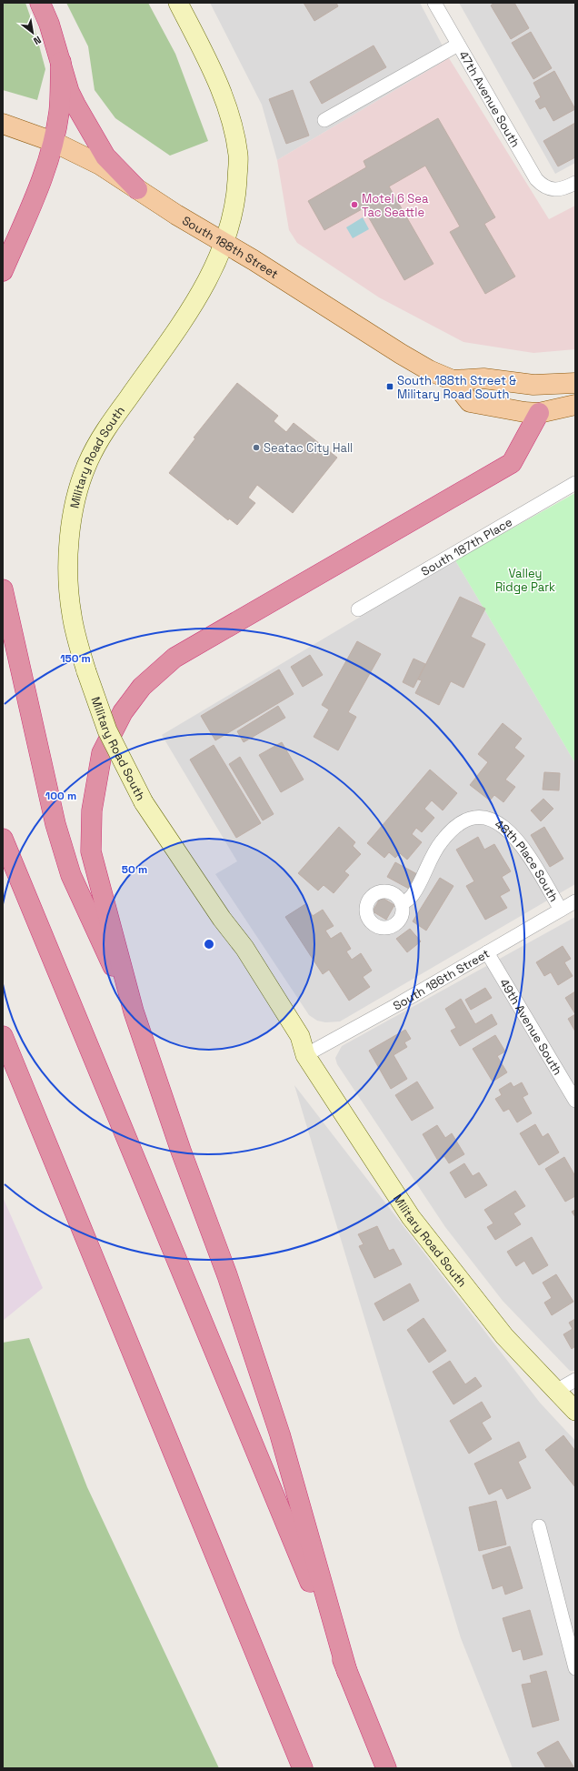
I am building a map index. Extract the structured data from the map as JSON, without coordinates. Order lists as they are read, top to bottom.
{
  "streets": {
    "main road": ["South 188th Street", "Military Road South"],
    "street": [
      "47th Avenue South",
      "South 187th Place",
      "48th Place South",
      "South 186th Street",
      "49th Avenue South"
    ]
  },
  "crossings": [
    ["South 188th Street", "Military Road South"],
    ["Military Road South", "South 186th Street"],
    ["48th Place South", "South 186th Street"],
    ["South 186th Street", "49th Avenue South"]
  ],
  "parks": ["Valley Ridge Park"],
  "places": {
    "other": ["Motel 6 Sea Tac Seattle", "Seatac City Hall"],
    "transit": ["South 188th Street & Military Road South"]
  },
  "north": "bottom right",
  "rings": ["150 m", "100 m", "50 m"]
}
